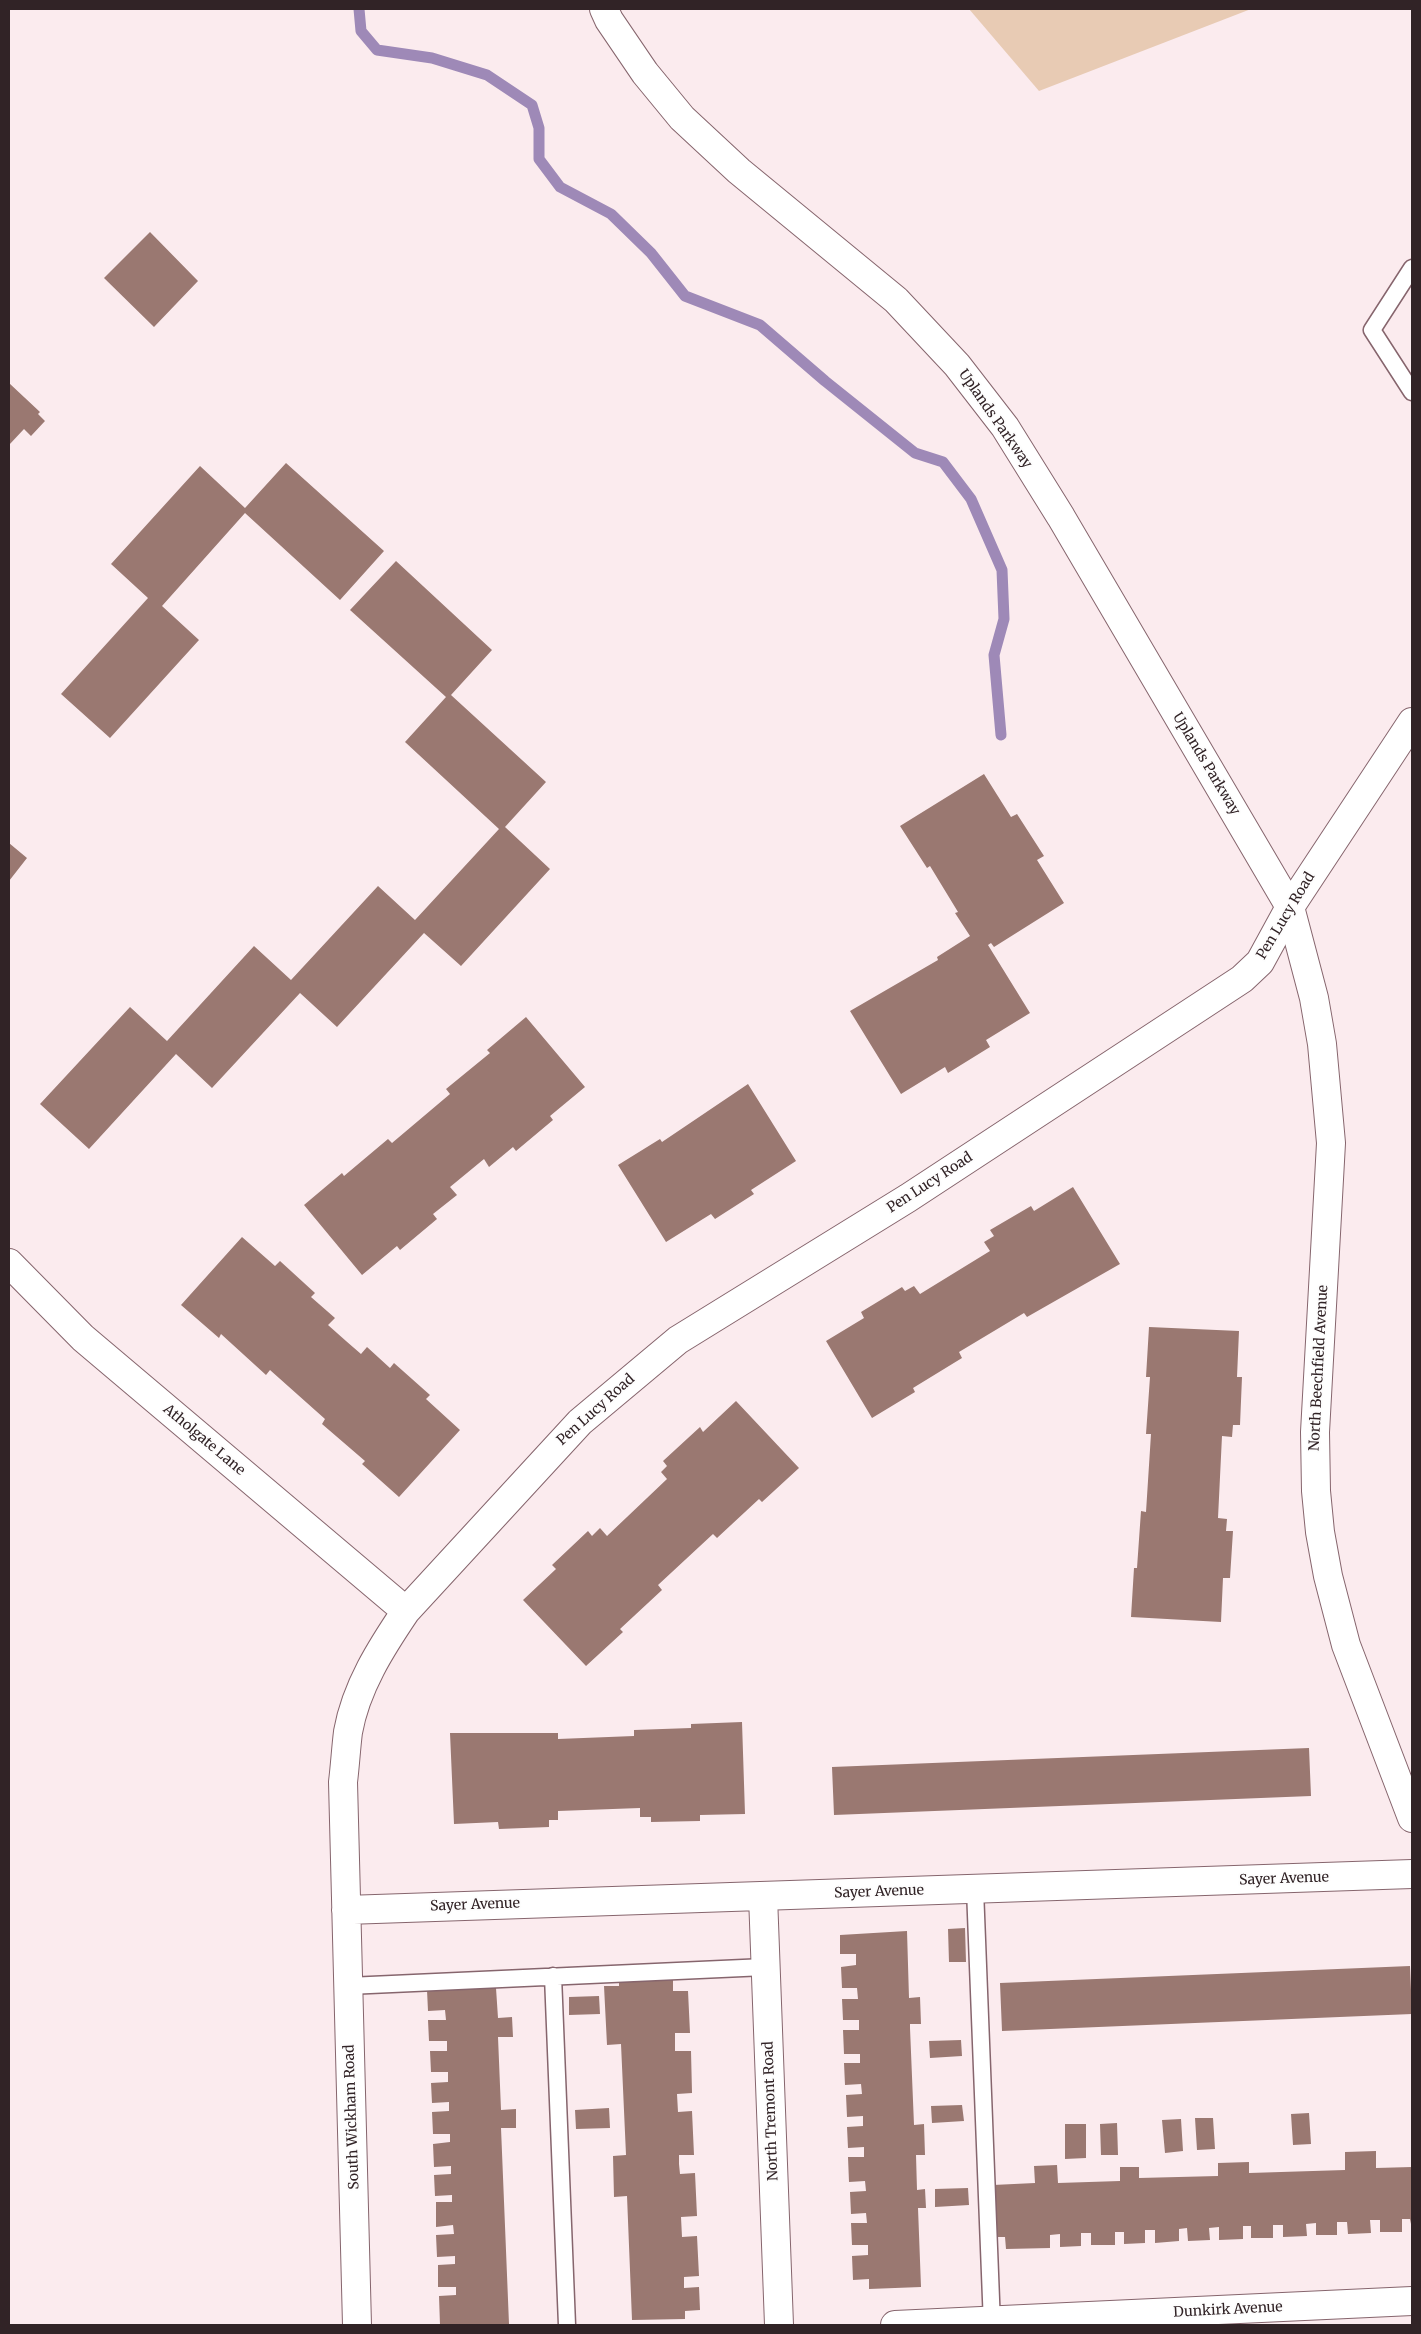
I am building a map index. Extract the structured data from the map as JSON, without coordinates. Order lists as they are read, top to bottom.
{
  "streets": {
    "street": [
      "Uplands Parkway",
      "Pen Lucy Road",
      "North Beechfield Avenue",
      "Atholgate Lane",
      "Sayer Avenue",
      "North Tremont Road",
      "South Wickham Road",
      "Dunkirk Avenue"
    ]
  },
  "crossings": [
    ["Uplands Parkway", "Pen Lucy Road"],
    ["Uplands Parkway", "North Beechfield Avenue"],
    ["Pen Lucy Road", "North Beechfield Avenue"],
    ["Pen Lucy Road", "Atholgate Lane"],
    ["Pen Lucy Road", "Sayer Avenue"],
    ["Pen Lucy Road", "South Wickham Road"],
    ["Sayer Avenue", "North Tremont Road"],
    ["Sayer Avenue", "South Wickham Road"]
  ]
}
